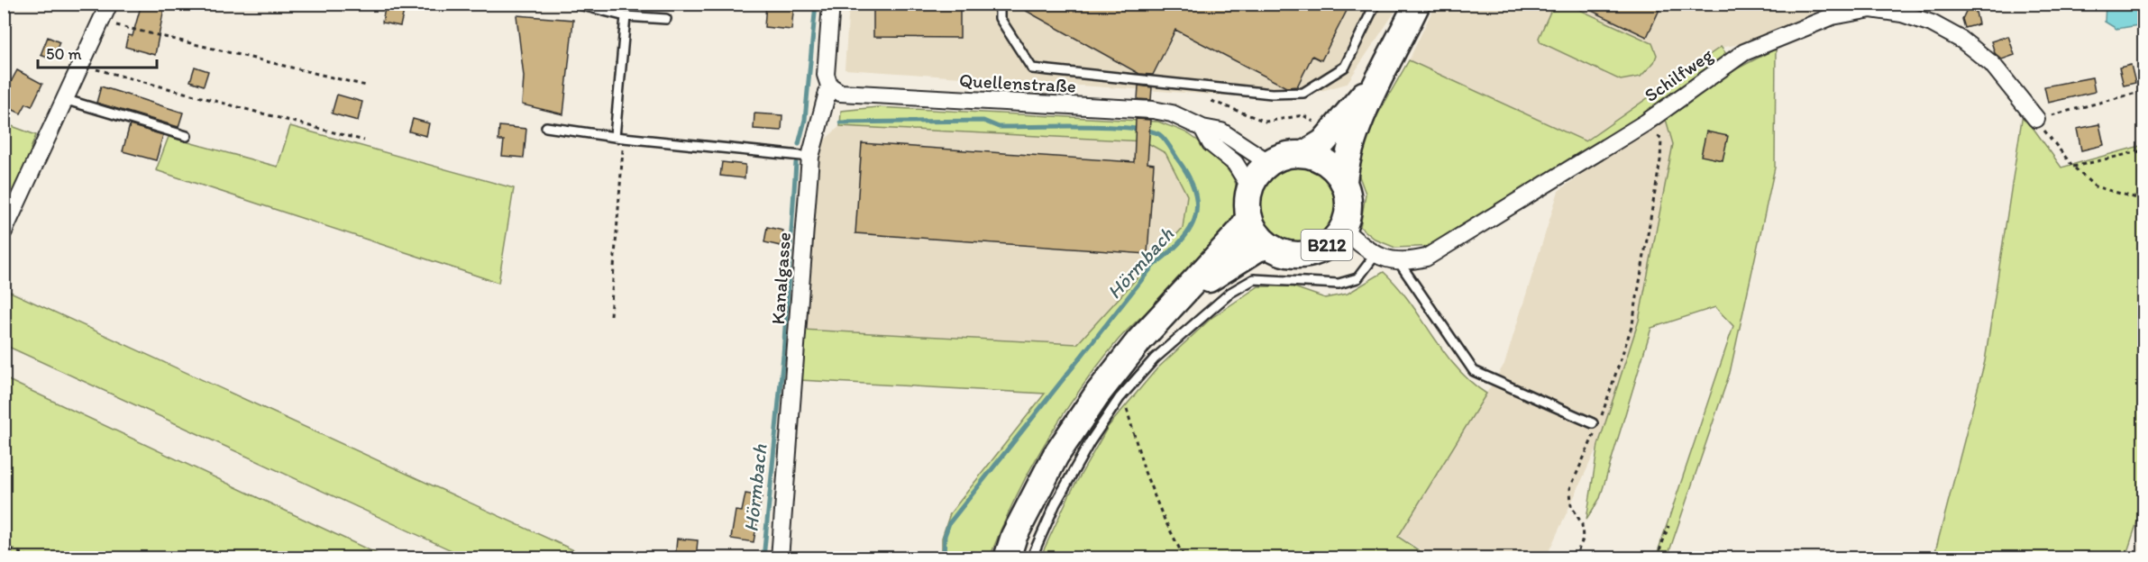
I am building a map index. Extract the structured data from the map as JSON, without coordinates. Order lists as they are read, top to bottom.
{
  "streets": {
    "main road": ["B212"],
    "street": ["Schilfweg", "Quellenstraße", "Kanalgasse"]
  },
  "crossings": [
    ["Schilfweg", "Quellenstraße"],
    ["Schilfweg", "B212"],
    ["Quellenstraße", "B212"],
    ["Quellenstraße", "Kanalgasse"]
  ],
  "water": ["Hörmbach"],
  "scale_bar": "50 m"
}
